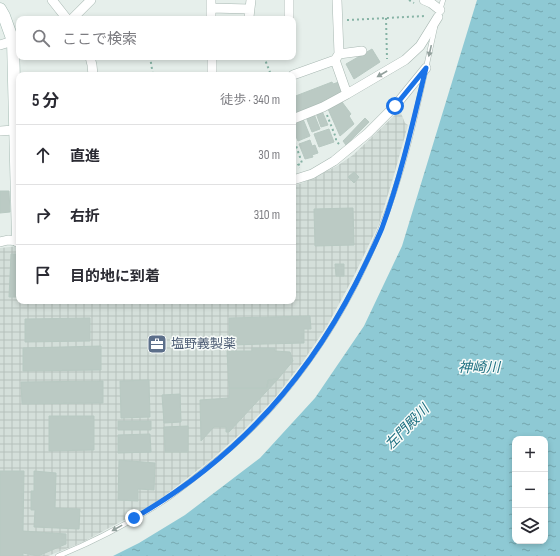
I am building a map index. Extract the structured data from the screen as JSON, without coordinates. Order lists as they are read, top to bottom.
{
  "water": ["神崎川", "左門殿川"],
  "places": {
    "office": ["塩野義製薬"]
  },
  "page": {
    "search": "ここで検索",
    "heading": ["5 分", "徒歩 · 340 m"],
    "list": [
      ["直進", "30 m"],
      ["右折", "310 m"],
      "目的地に到着"
    ],
    "map_buttons": ["+", "−"]
  }
}
